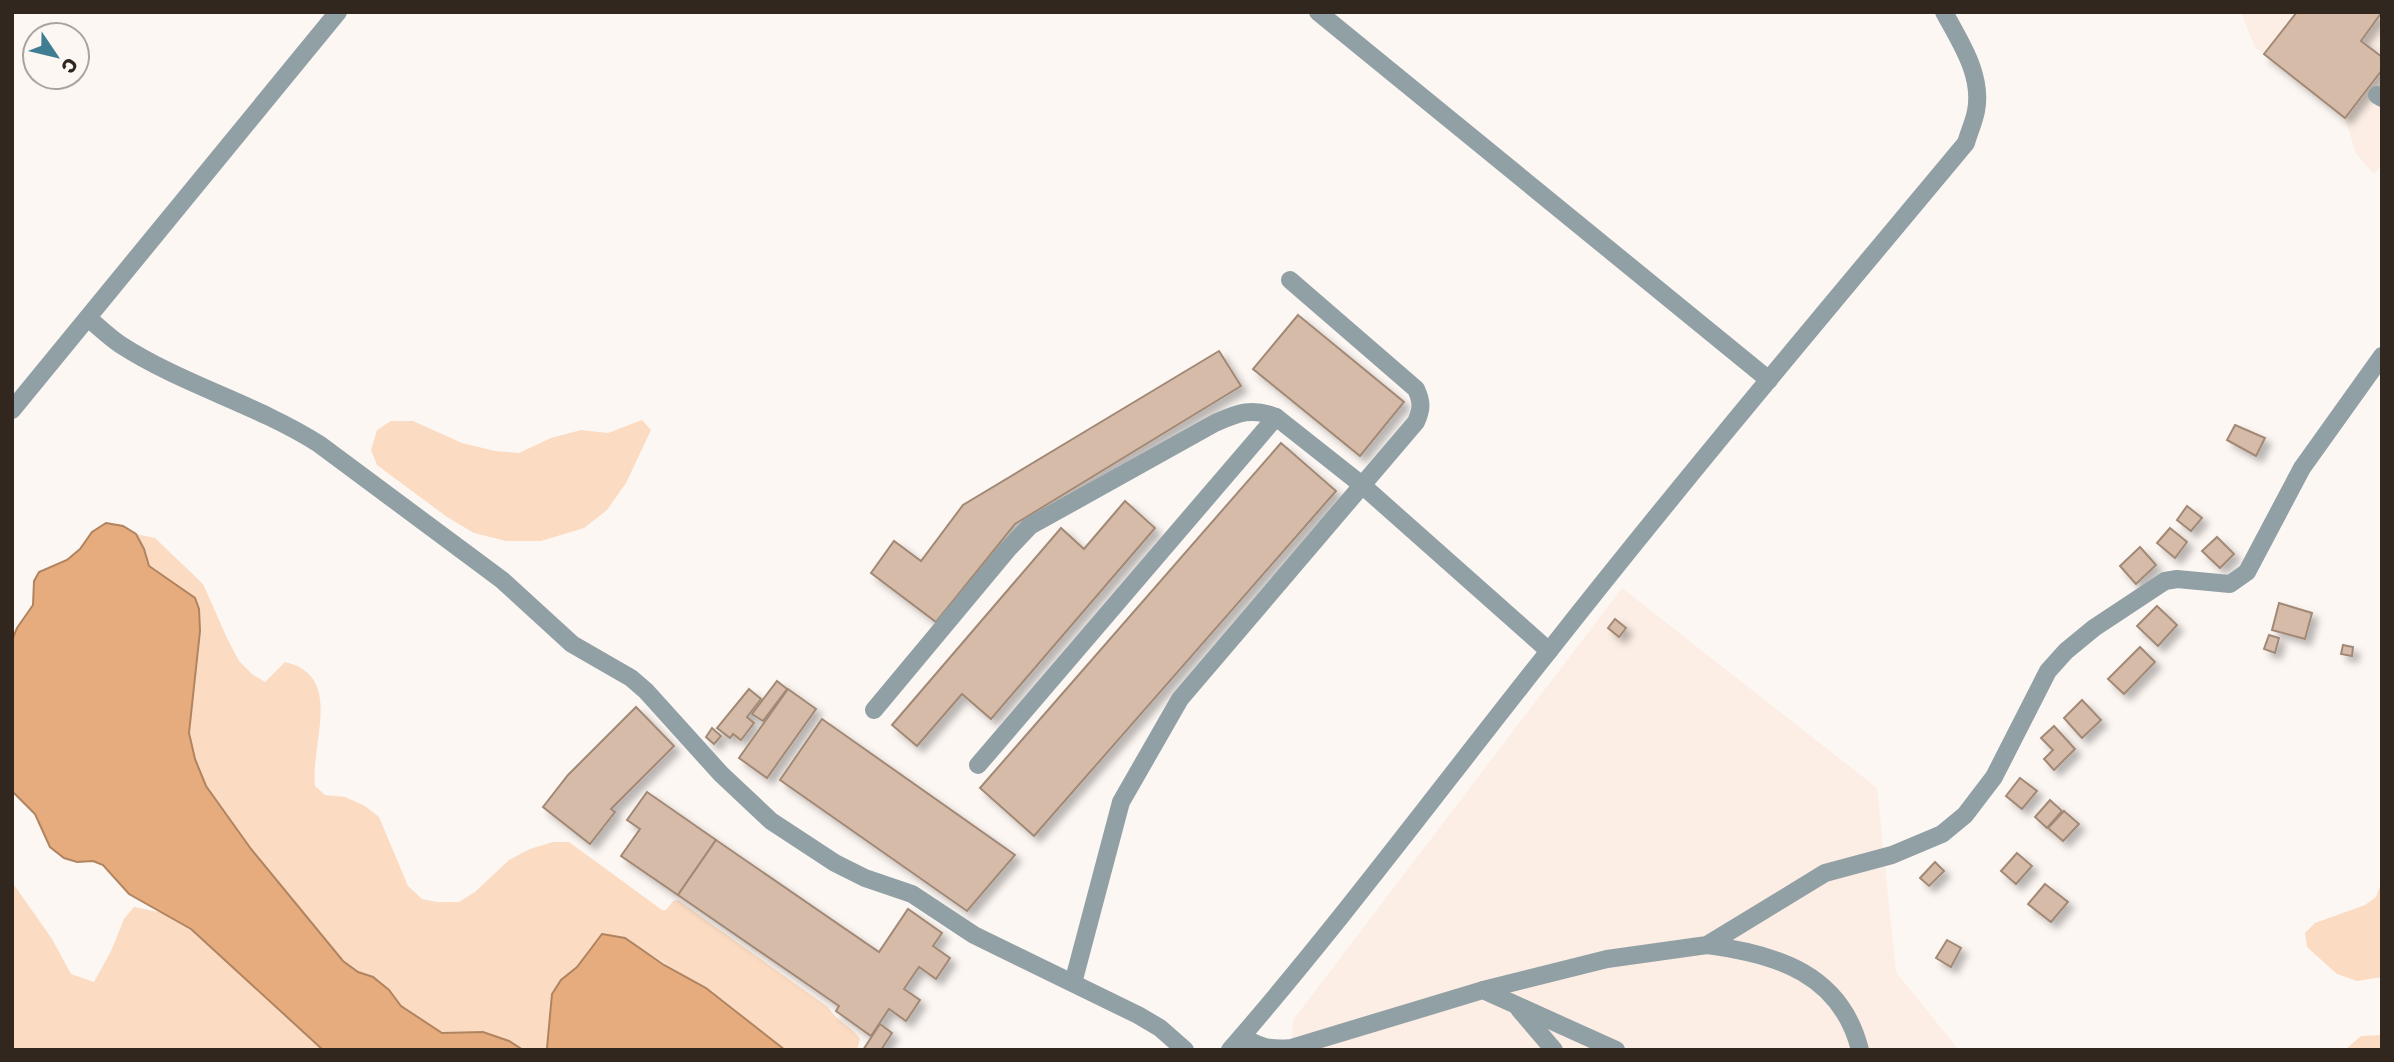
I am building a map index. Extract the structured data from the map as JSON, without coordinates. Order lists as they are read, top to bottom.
{
  "north": "bottom right"
}
